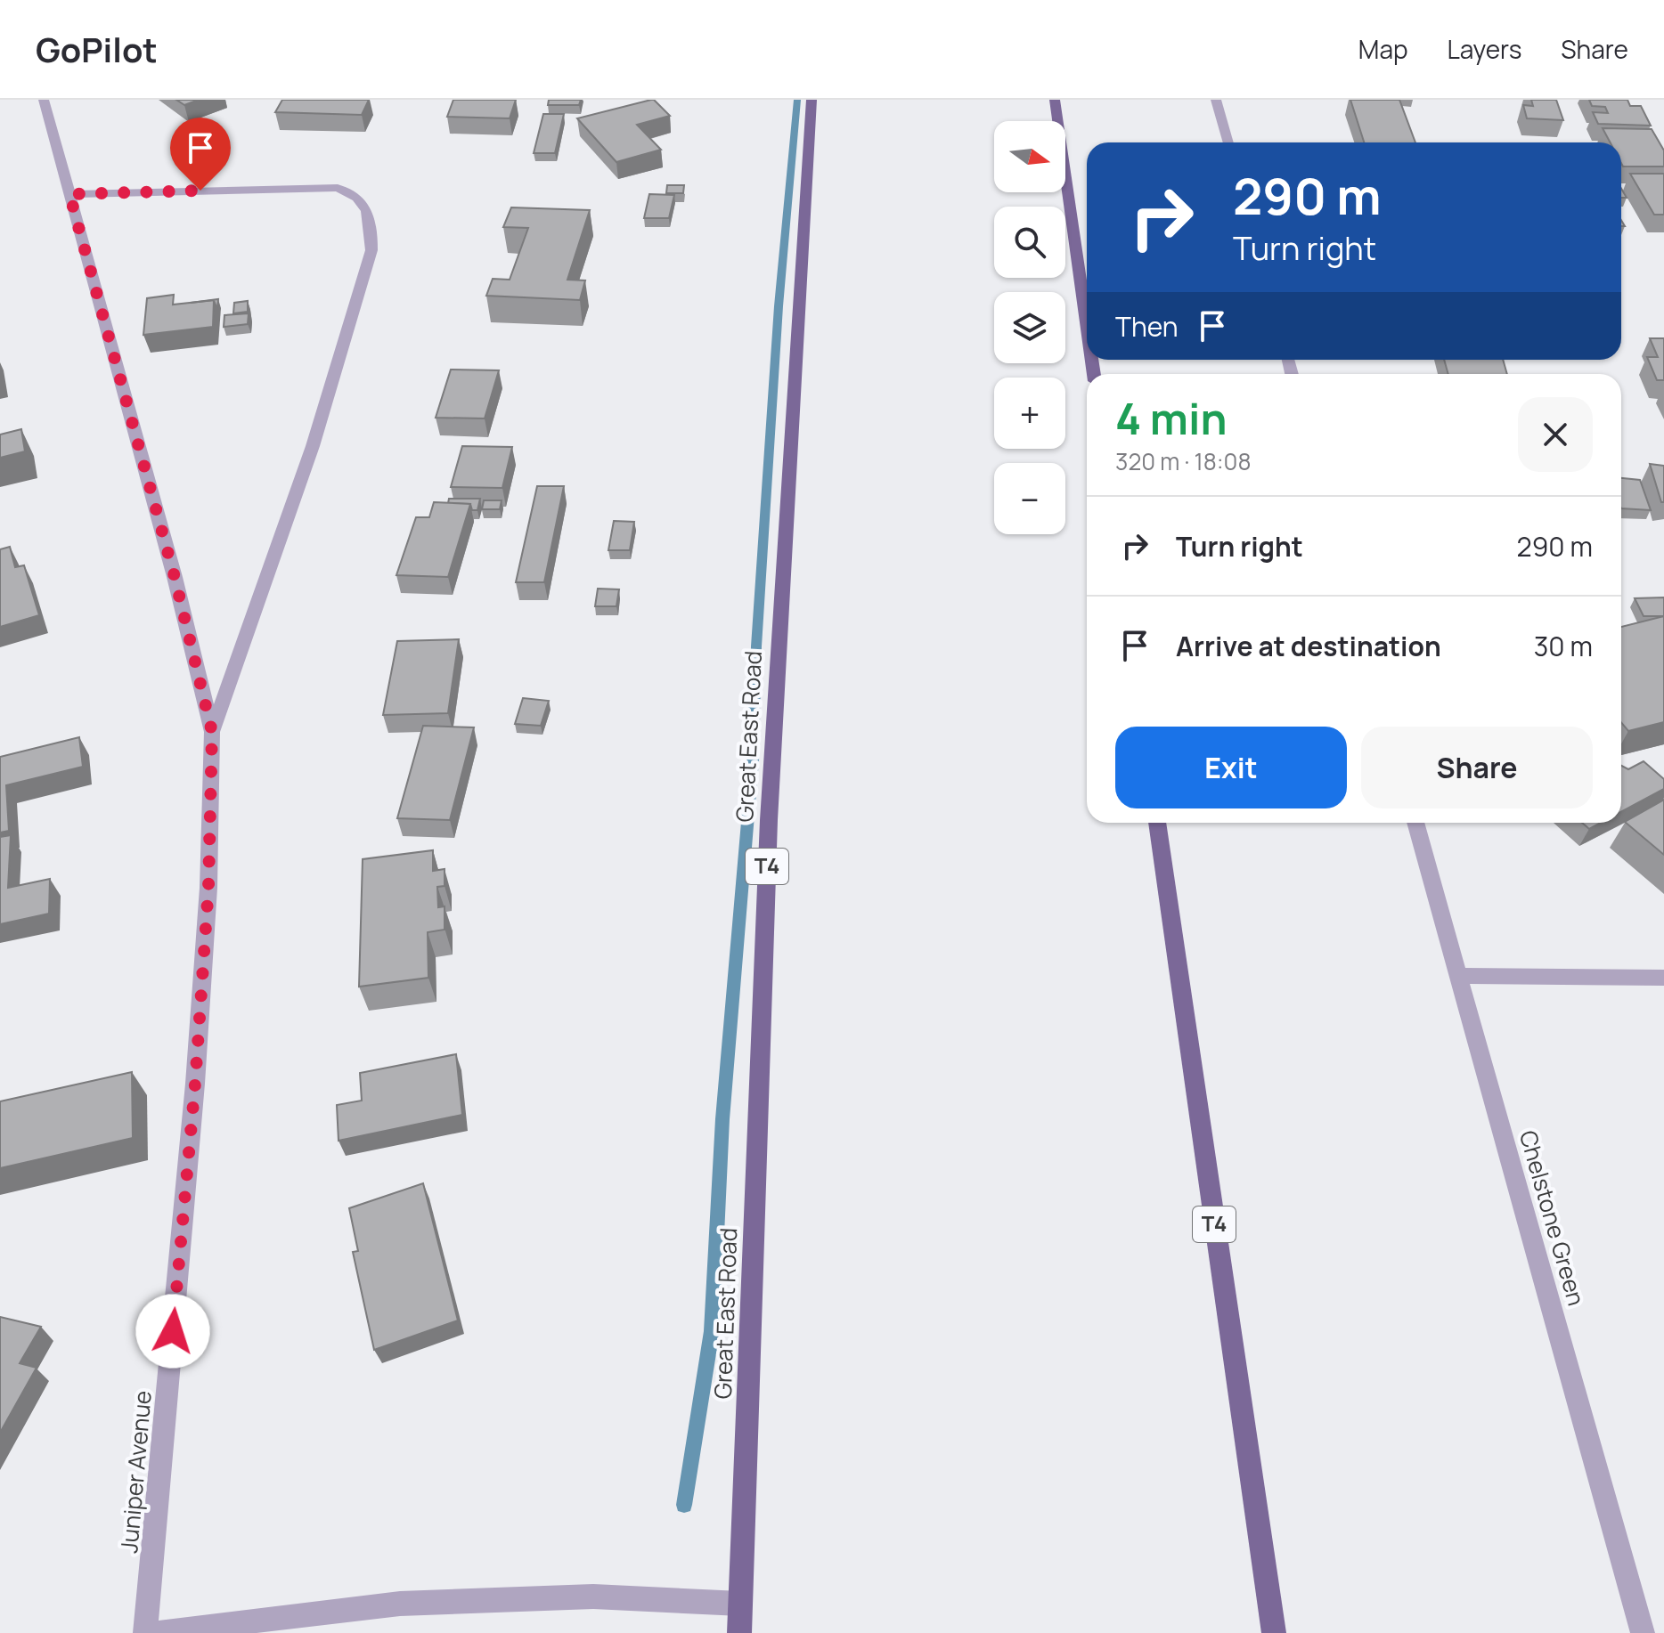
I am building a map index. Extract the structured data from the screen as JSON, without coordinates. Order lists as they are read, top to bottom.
{
  "streets": {
    "main road": ["Great East Road", "T4"],
    "street": ["Chelstone Green", "Juniper Avenue"]
  },
  "north": "right",
  "page": {
    "header": "GoPilot",
    "nav": ["Map", "Layers", "Share"],
    "map_buttons": ["+", "−"],
    "turn": ["290 m", "Turn right"],
    "then": "Then",
    "heading": ["4 min", "320 m · 18:08"],
    "list": [
      {
        "name": "Turn right",
        "value": "290 m"
      },
      {
        "name": "Arrive at destination",
        "value": "30 m"
      }
    ],
    "buttons": ["Exit", "Share"]
  }
}
